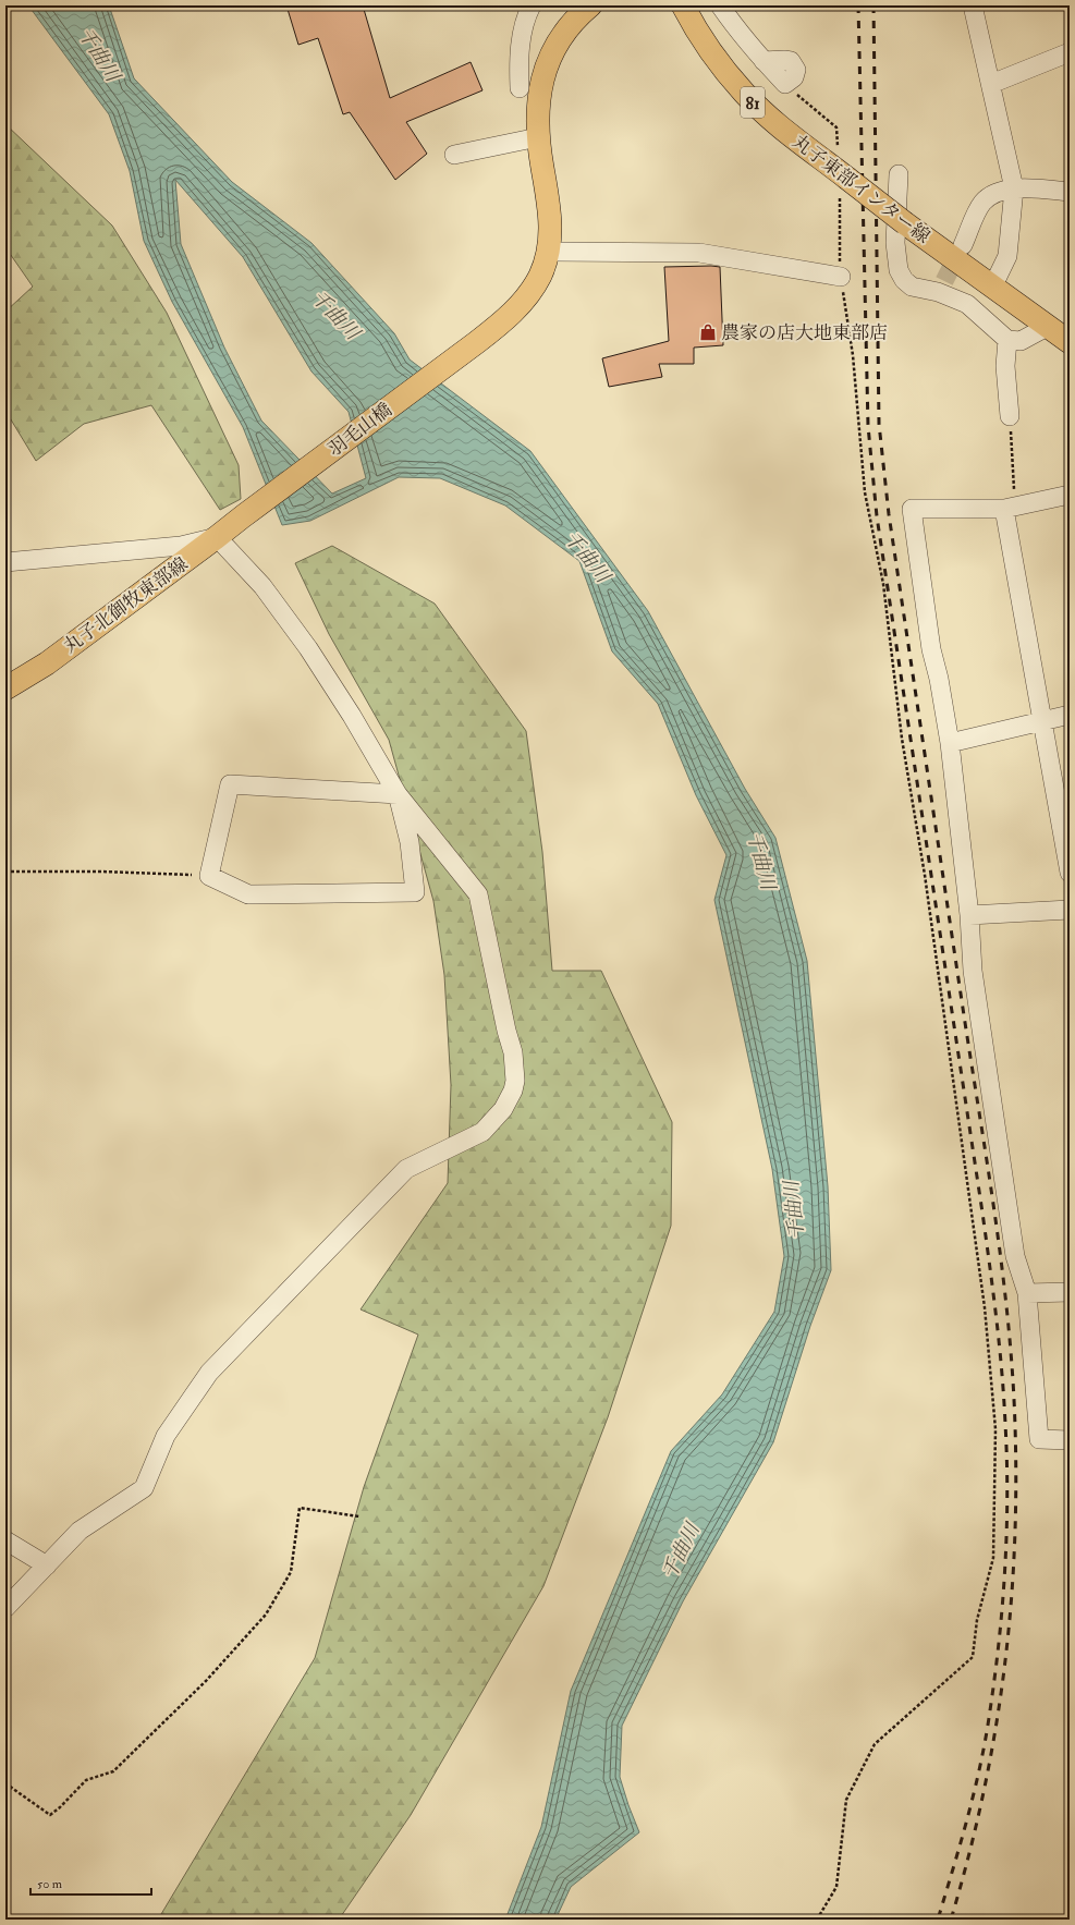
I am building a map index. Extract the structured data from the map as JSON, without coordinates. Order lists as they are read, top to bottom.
{
  "streets": {
    "main road": [
      "81",
      "丸子東部インター線",
      "羽毛山橋",
      "丸子北御牧東部線"
    ]
  },
  "crossings": [
    ["羽毛山橋", "丸子北御牧東部線"]
  ],
  "water": ["千曲川"],
  "places": {
    "shop": ["農家の店大地東部店"]
  },
  "scale_bar": "50 m"
}
